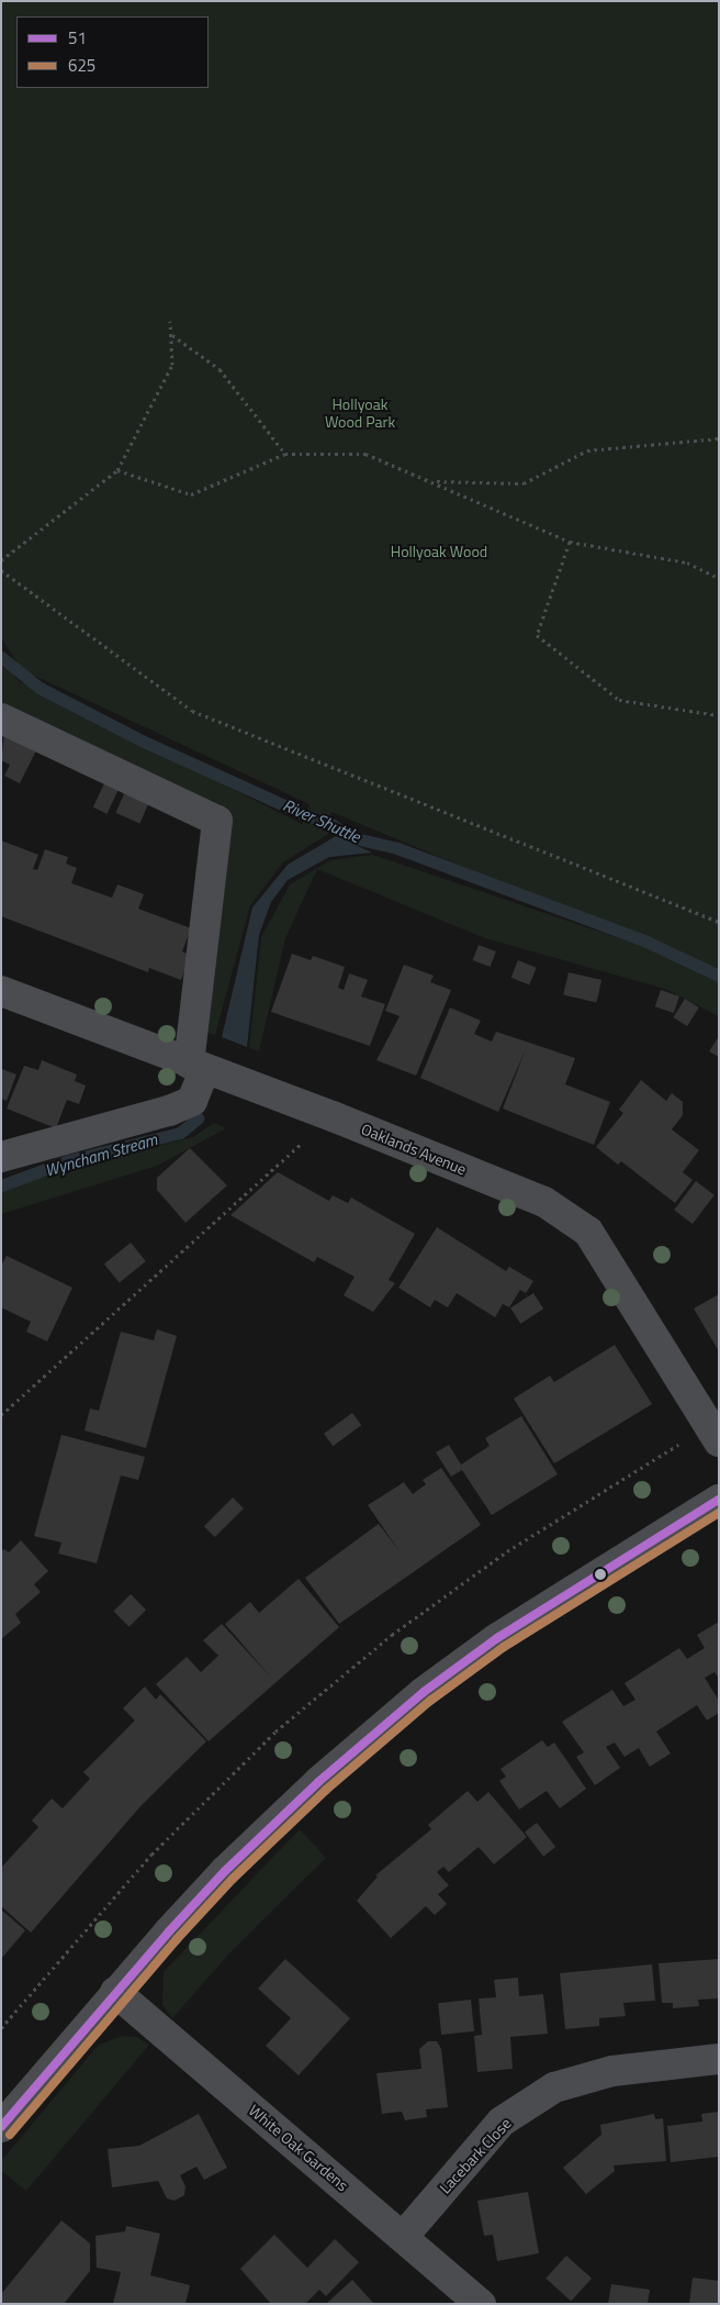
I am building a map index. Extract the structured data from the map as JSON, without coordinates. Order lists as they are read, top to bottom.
{
  "streets": {
    "street": ["Oaklands Avenue", "White Oak Gardens", "Lacebark Close"]
  },
  "crossings": [
    ["White Oak Gardens", "Lacebark Close"]
  ],
  "water": ["River Shuttle", "Wyncham Stream"],
  "parks": ["Hollyoak Wood Park", "Hollyoak Wood"],
  "lines": ["transit line 51", "transit line 625"],
  "legend": ["51", "625"]
}
